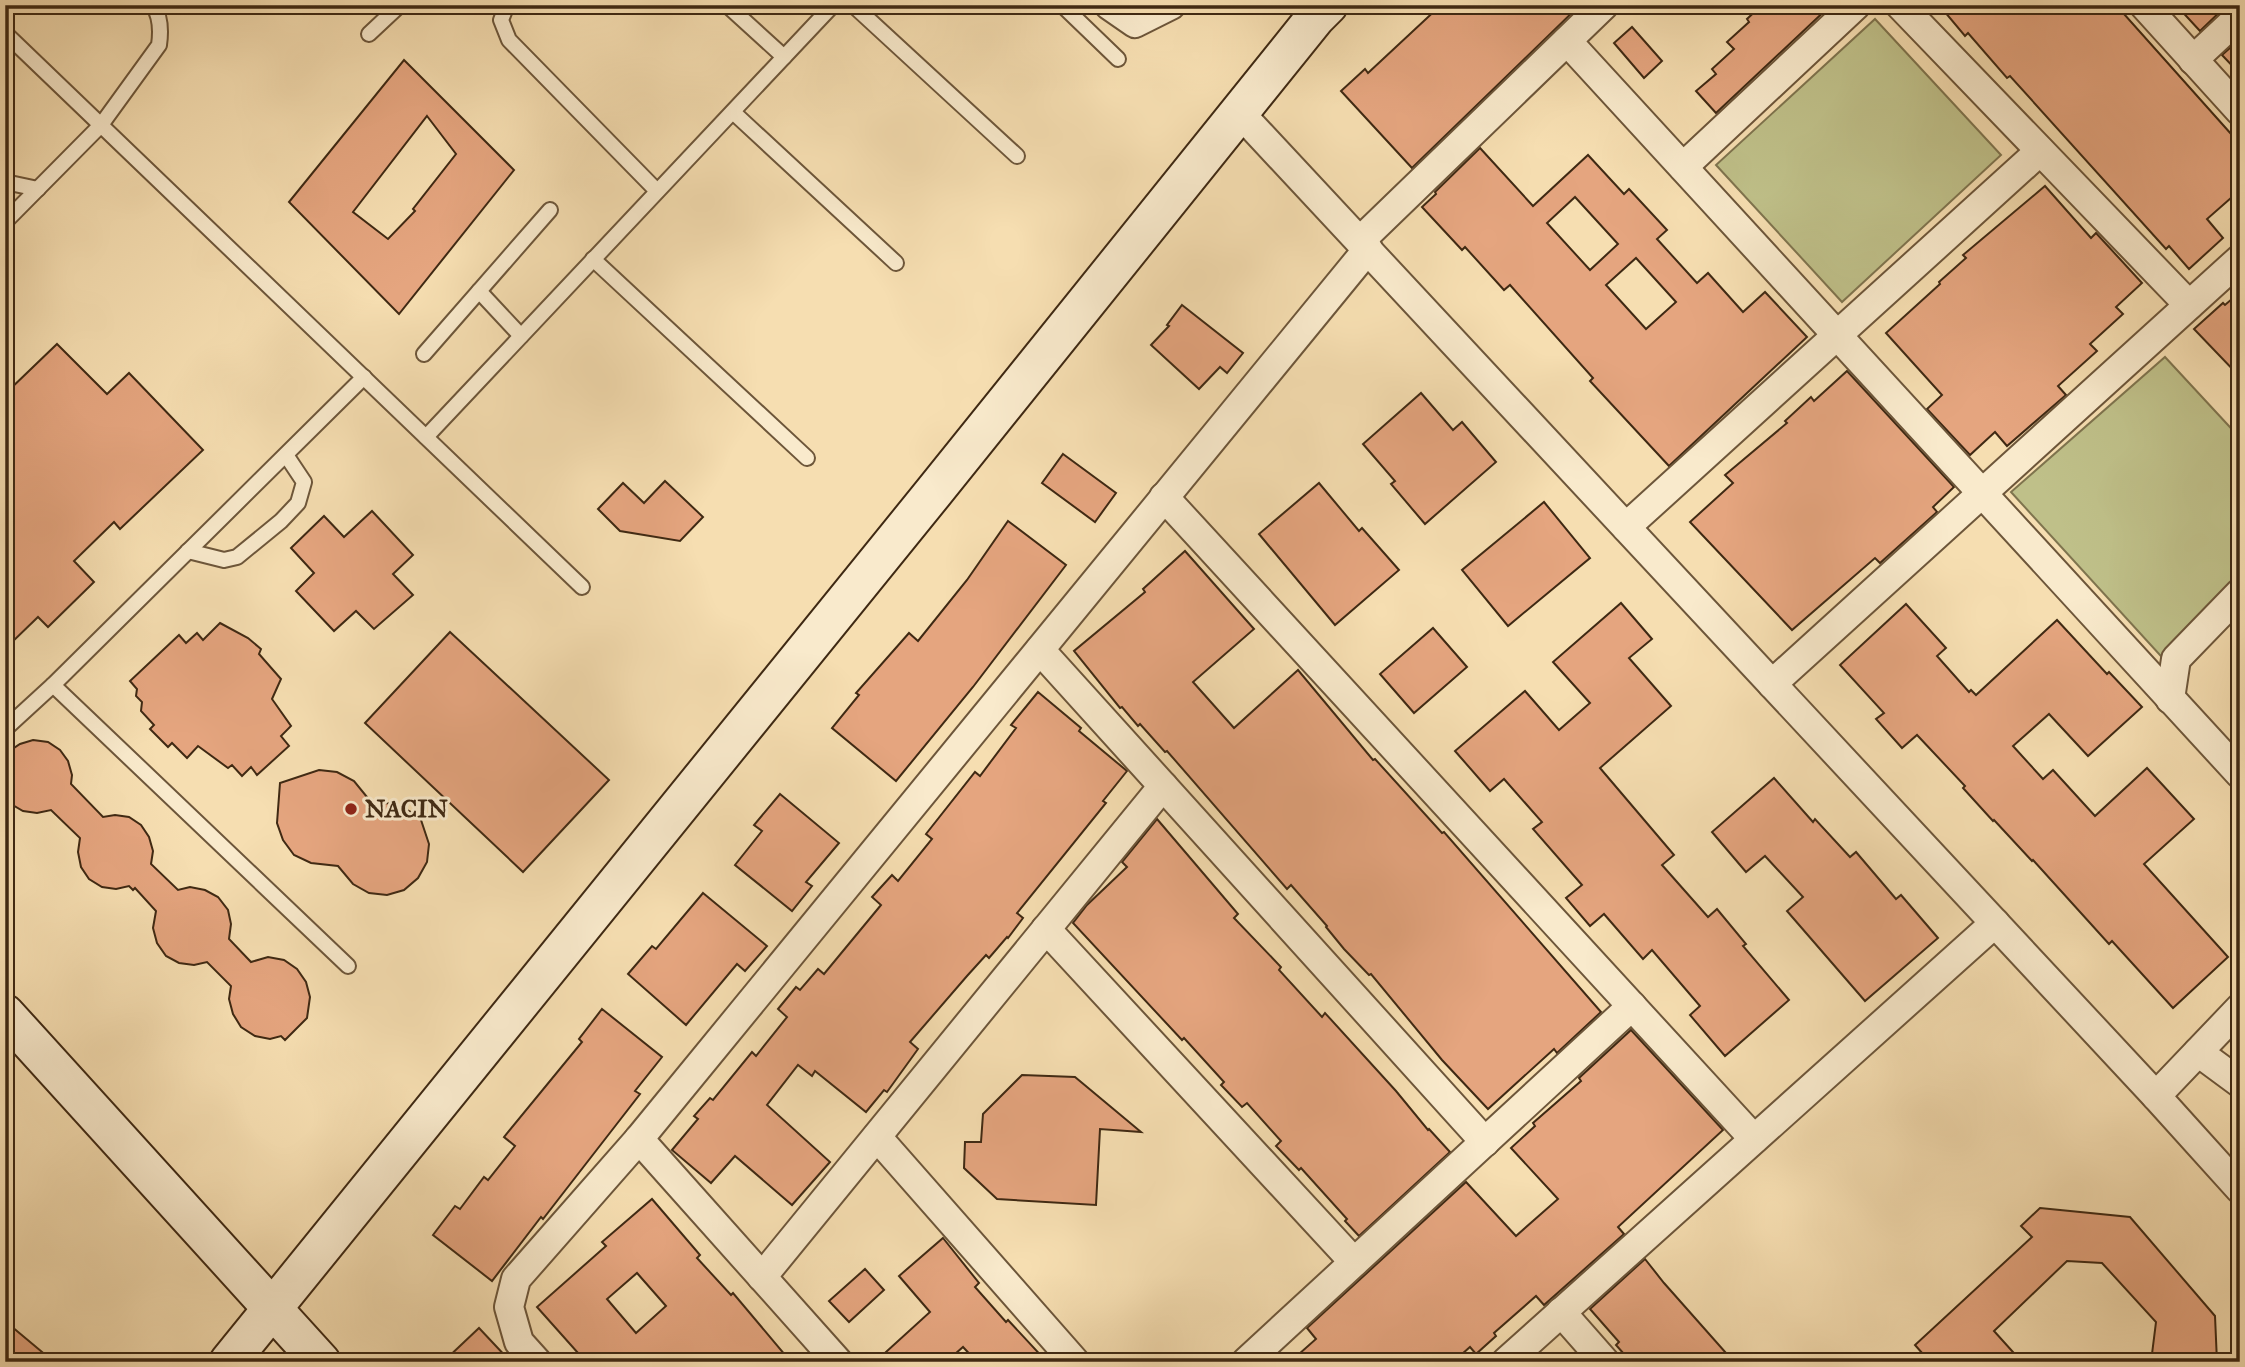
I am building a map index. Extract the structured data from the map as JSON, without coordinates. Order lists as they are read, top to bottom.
{
  "places": ["NACIN"]
}
